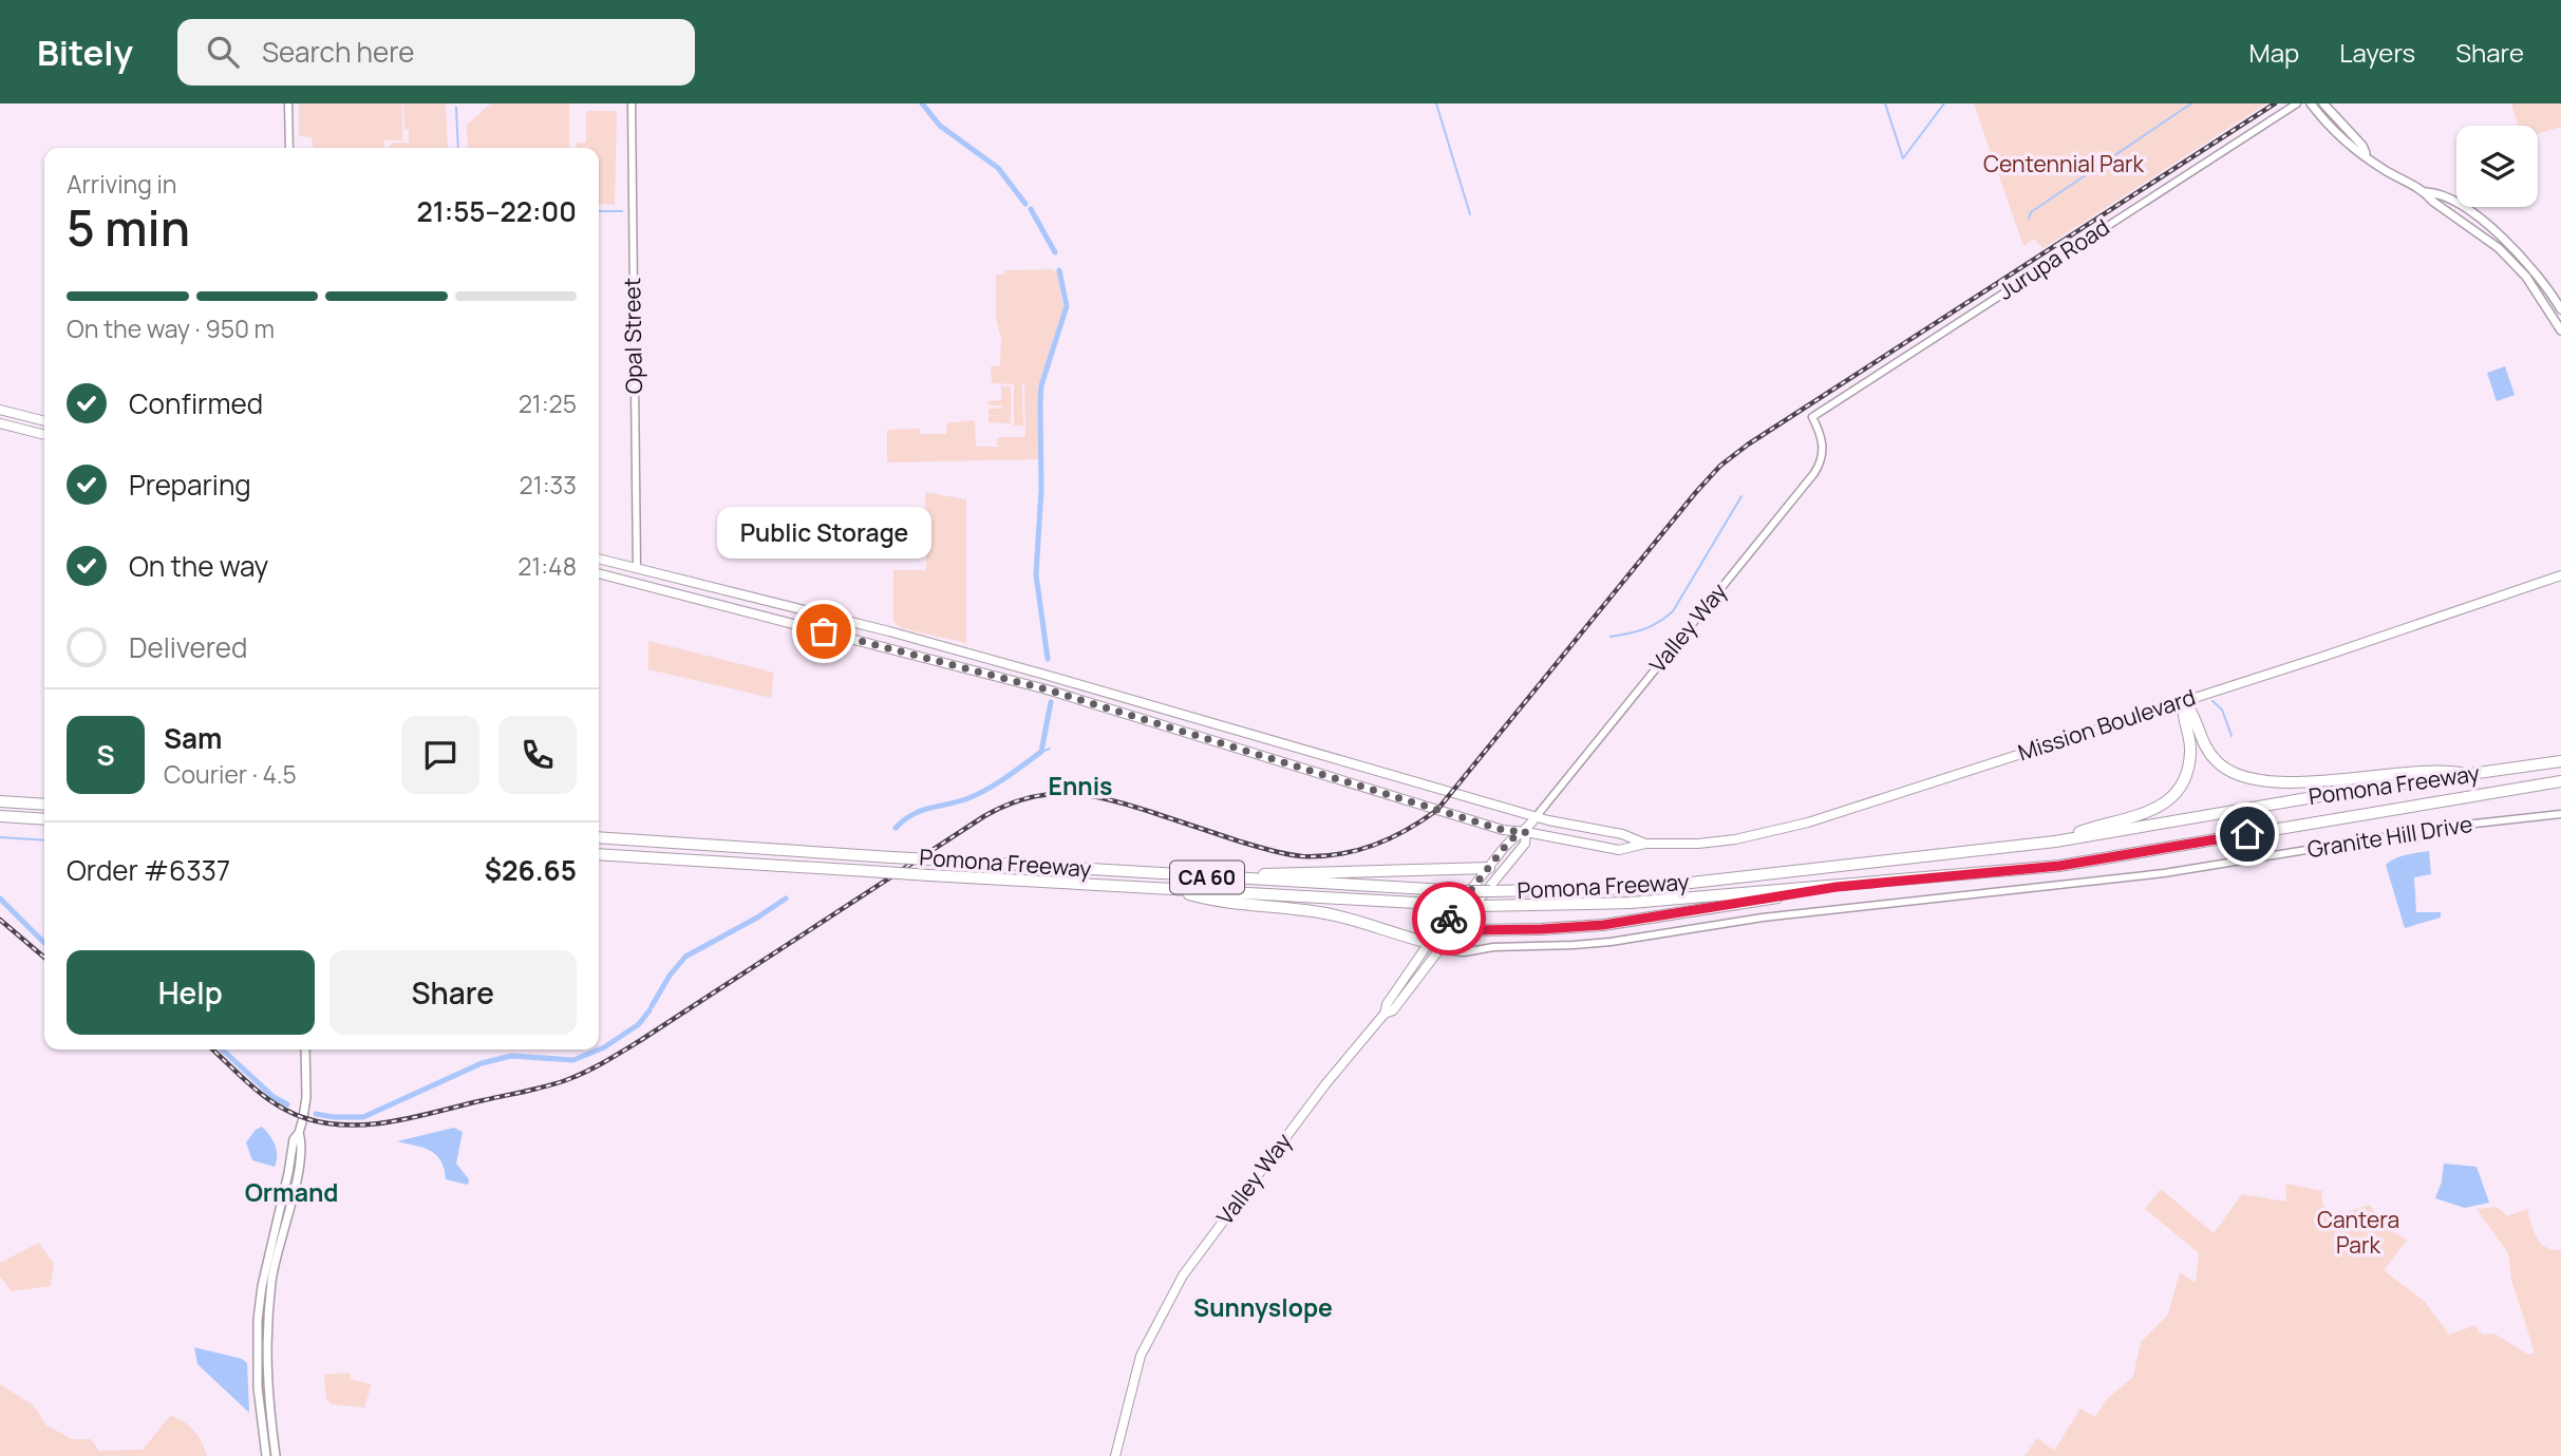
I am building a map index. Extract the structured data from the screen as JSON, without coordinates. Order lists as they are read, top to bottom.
{
  "streets": {
    "highway": ["Pomona Freeway", "CA 60"],
    "main road": ["Valley Way", "Mission Boulevard"],
    "street": ["Jurupa Road", "Opal Street", "Granite Hill Drive"]
  },
  "crossings": [
    ["Jurupa Road", "Valley Way"],
    ["Opal Street", "Mission Boulevard"],
    ["Valley Way", "Mission Boulevard"],
    ["Valley Way", "Granite Hill Drive"]
  ],
  "districts": ["Ennis", "Ormand", "Sunnyslope"],
  "parks": ["Centennial Park", "Cantera Park"],
  "places": ["Public Storage"],
  "page": {
    "header": "Bitely",
    "search": "Search here",
    "nav": ["Map", "Layers", "Share"],
    "heading": ["5 min", "Arriving in", "21:55–22:00"],
    "panel": [
      "Sam",
      "Courier · 4.5",
      "Order #6337",
      "$26.65"
    ],
    "bar": "On the way · 950 m",
    "list": [
      ["Confirmed", "21:25"],
      ["Preparing", "21:33"],
      ["On the way", "21:48"],
      "Delivered"
    ],
    "bubble": "Public Storage",
    "round": "S",
    "buttons": ["Help", "Share"]
  }
}
